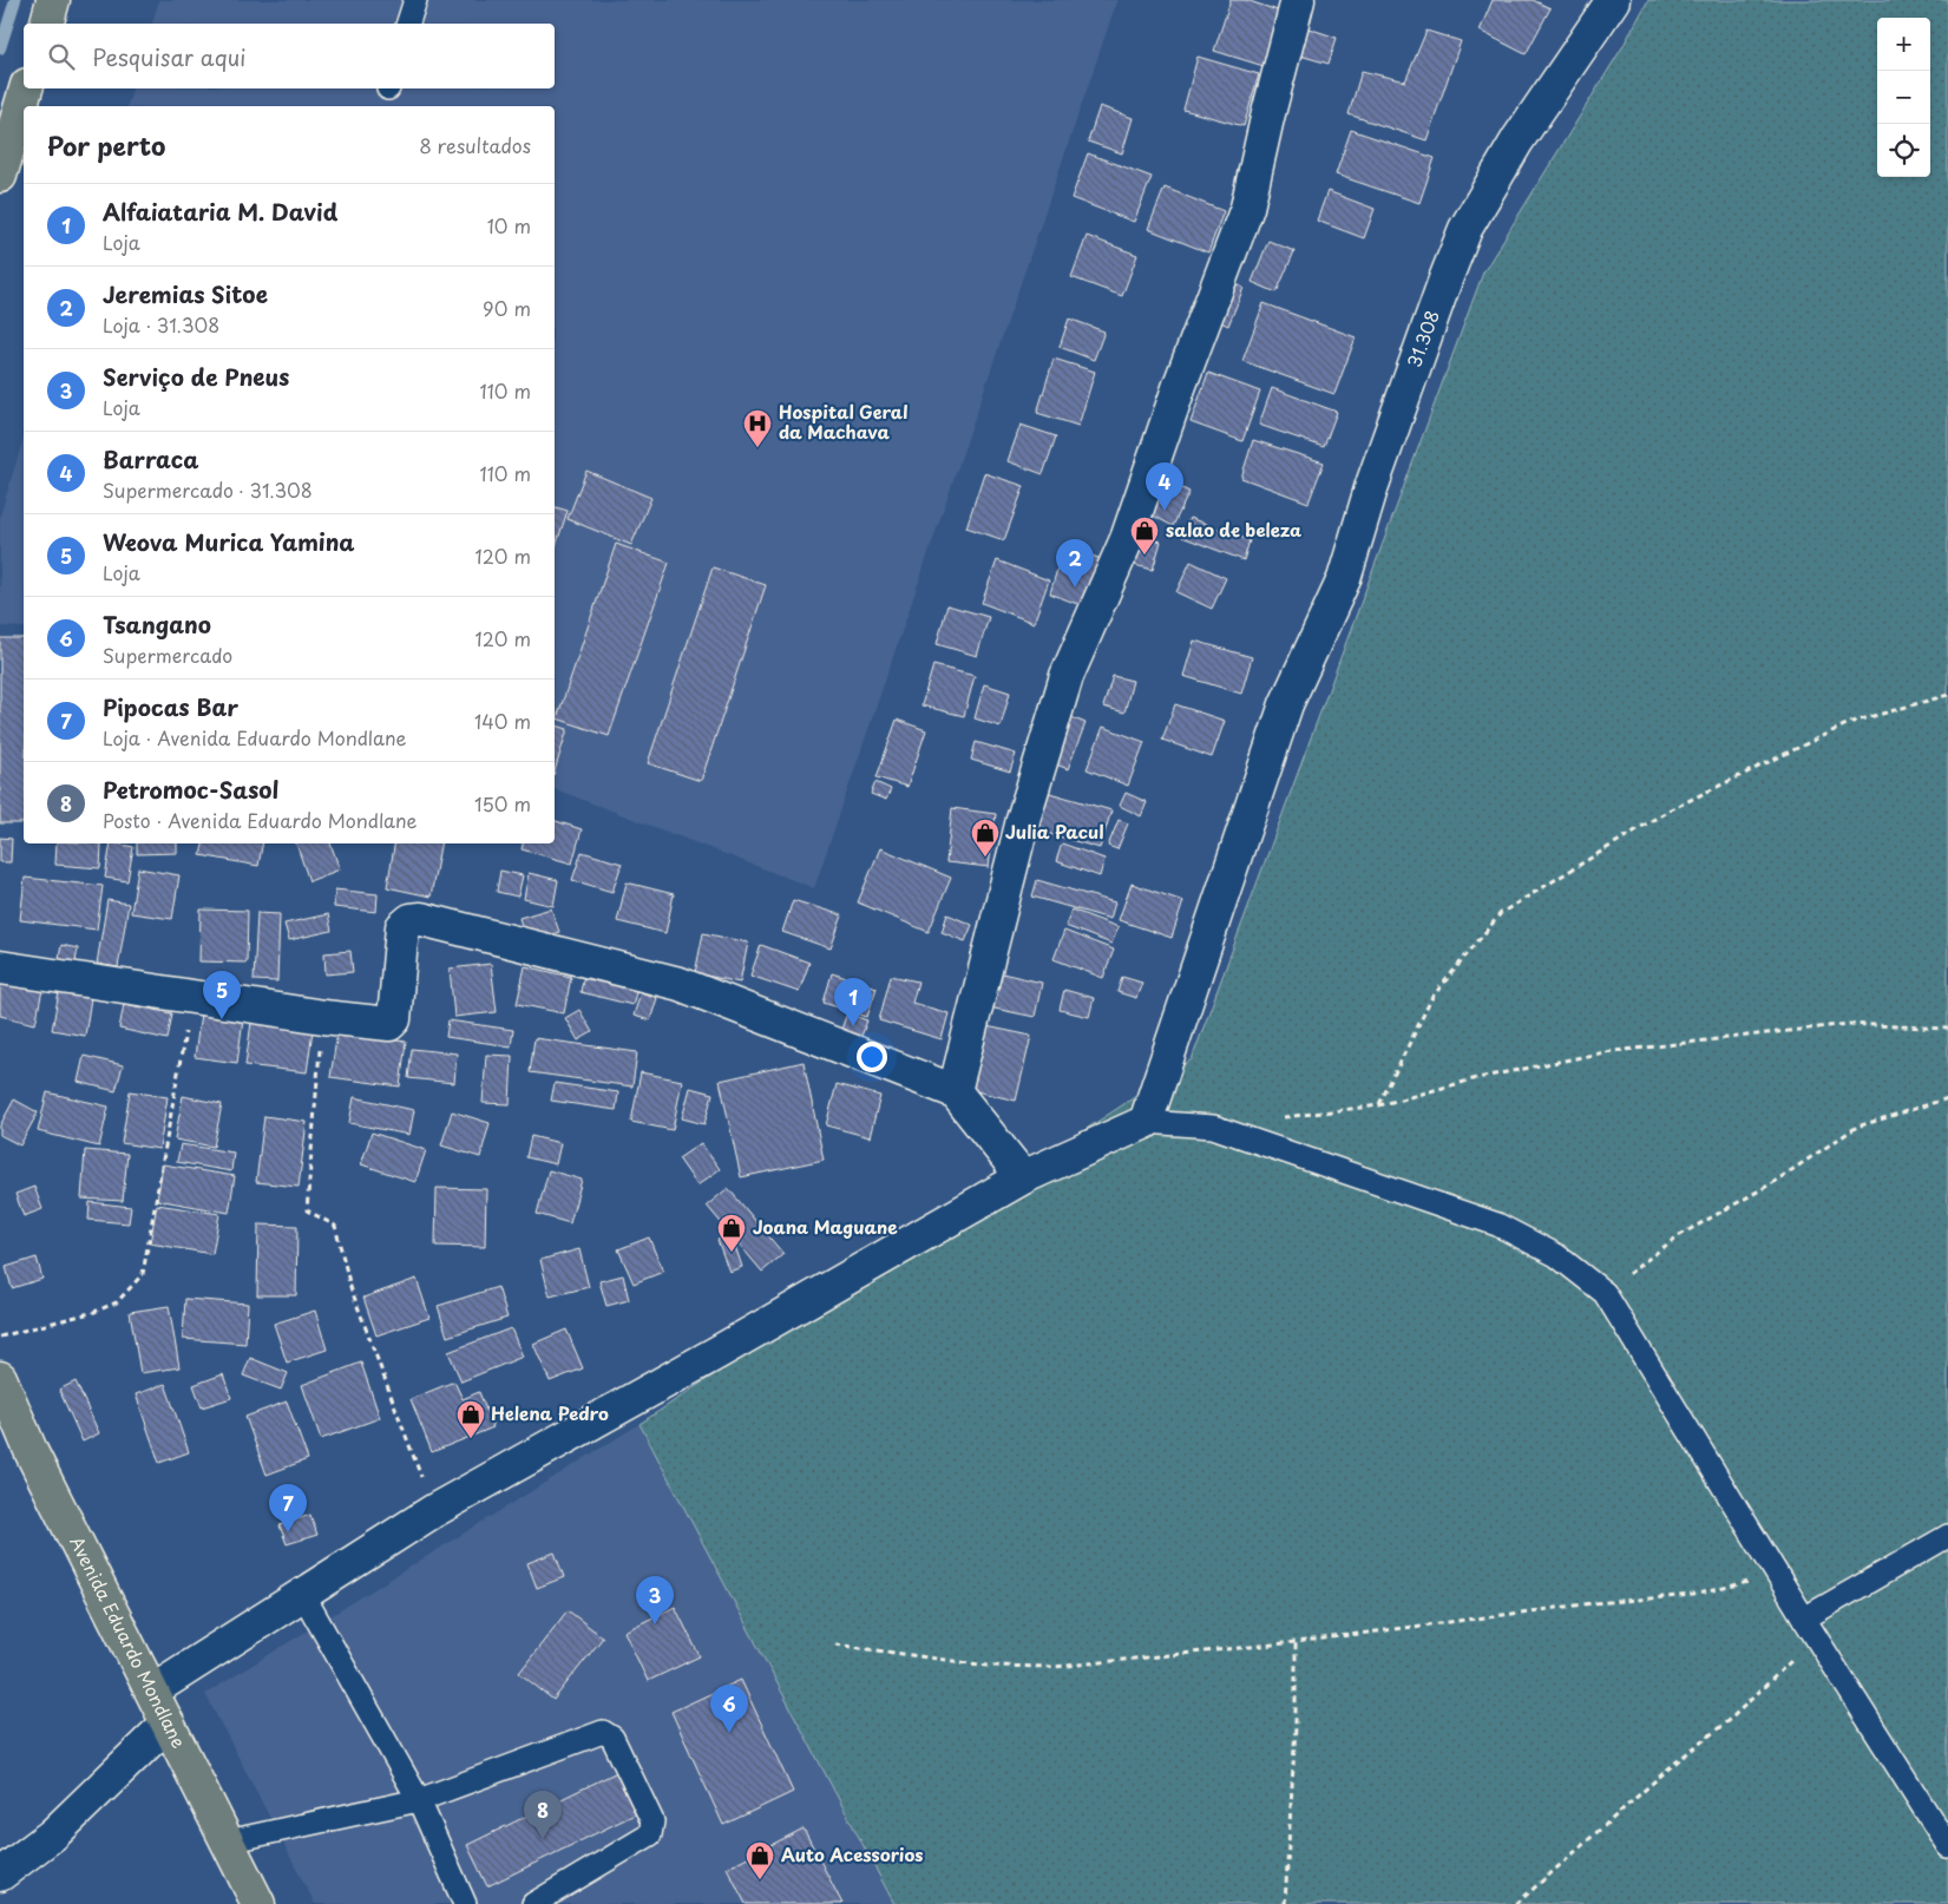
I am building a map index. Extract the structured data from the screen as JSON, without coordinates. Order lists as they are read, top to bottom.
{
  "streets": {
    "main road": ["Avenida Eduardo Mondlane"],
    "street": ["31.308"]
  },
  "places": {
    "hospital": ["Hospital Geral da Machava"],
    "shop": [
      "salao de beleza",
      "Julia Pacul",
      "Joana Maguane",
      "Helena Pedro",
      "Auto Acessorios"
    ]
  },
  "page": {
    "map_buttons": ["+", "−"],
    "search": "Pesquisar aqui",
    "heading": ["Por perto", "8 resultados"],
    "list": [
      {
        "mark": "1",
        "name": "Alfaiataria M. David",
        "note": "Loja",
        "value": "10 m"
      },
      {
        "mark": "2",
        "name": "Jeremias Sitoe",
        "note": "Loja · 31.308",
        "value": "90 m"
      },
      {
        "mark": "3",
        "name": "Serviço de Pneus",
        "note": "Loja",
        "value": "110 m"
      },
      {
        "mark": "4",
        "name": "Barraca",
        "note": "Supermercado · 31.308",
        "value": "110 m"
      },
      {
        "mark": "5",
        "name": "Weova Murica Yamina",
        "note": "Loja",
        "value": "120 m"
      },
      {
        "mark": "6",
        "name": "Tsangano",
        "note": "Supermercado",
        "value": "120 m"
      },
      {
        "mark": "7",
        "name": "Pipocas Bar",
        "note": "Loja · Avenida Eduardo Mondlane",
        "value": "140 m"
      },
      {
        "mark": "8",
        "name": "Petromoc-Sasol",
        "note": "Posto · Avenida Eduardo Mondlane",
        "value": "150 m"
      }
    ],
    "pins": [
      "4",
      "2",
      "5",
      "1",
      "7",
      "3",
      "6",
      "8"
    ]
  }
}
